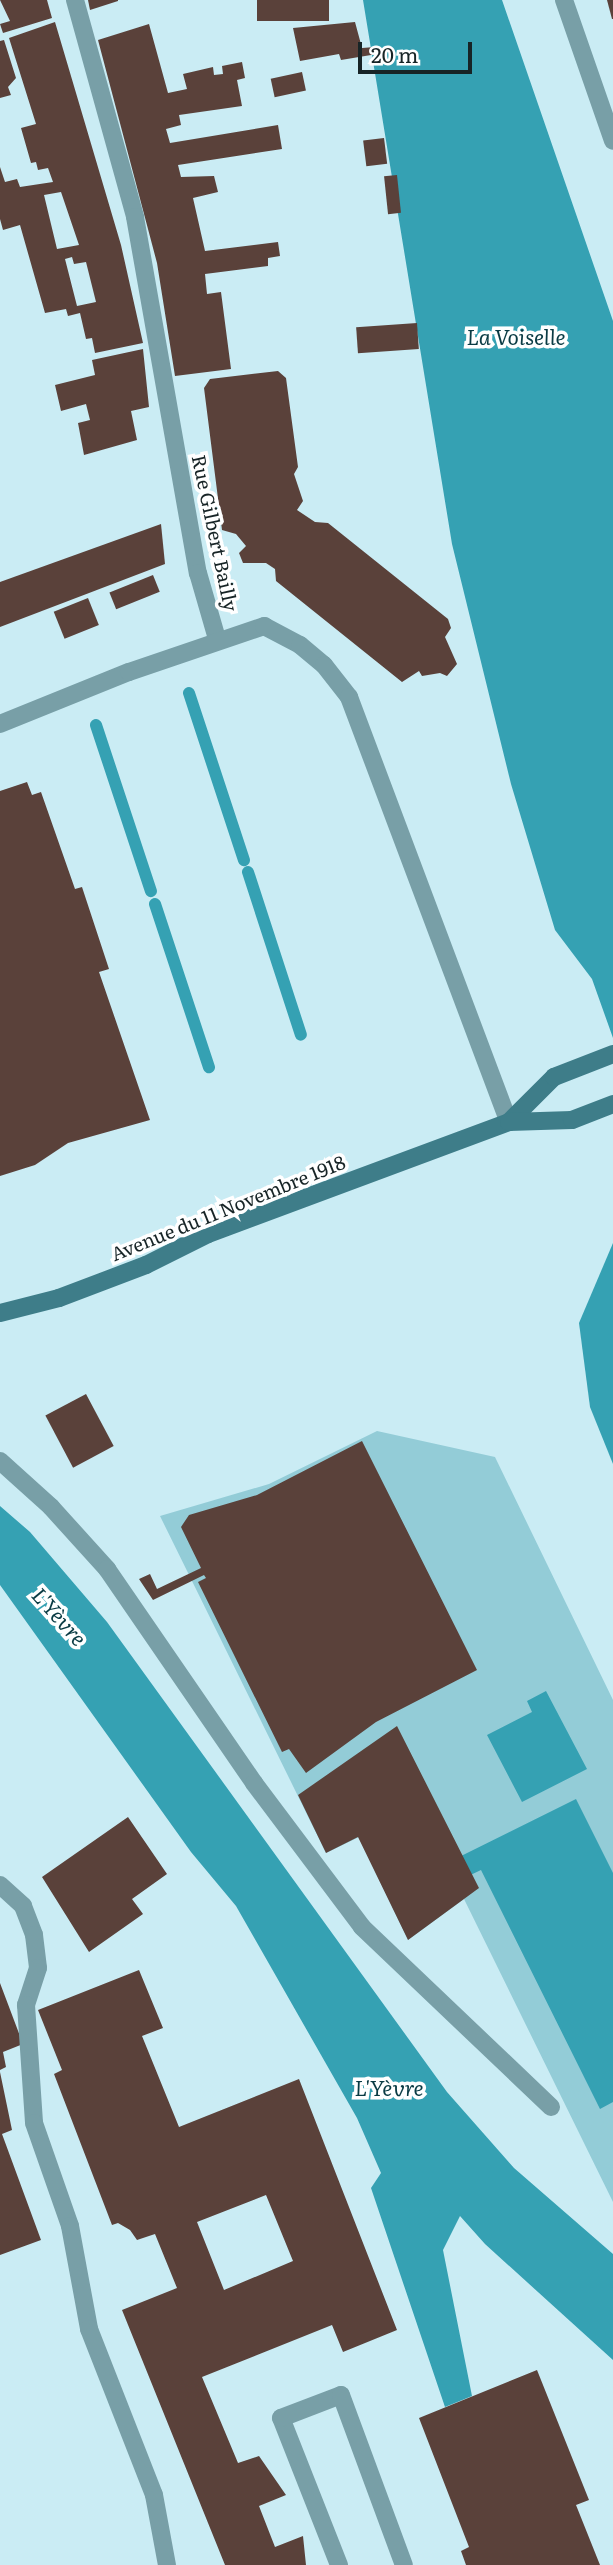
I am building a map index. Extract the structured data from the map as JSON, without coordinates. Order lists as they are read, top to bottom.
{
  "streets": {
    "main road": ["Avenue du 11 Novembre 1918"],
    "street": ["Rue Gilbert Bailly"]
  },
  "crossings": [
    ["Rue Gilbert Bailly", "Avenue du 11 Novembre 1918"]
  ],
  "water": ["La Voiselle", "L'Yèvre"],
  "scale_bar": "20 m"
}
